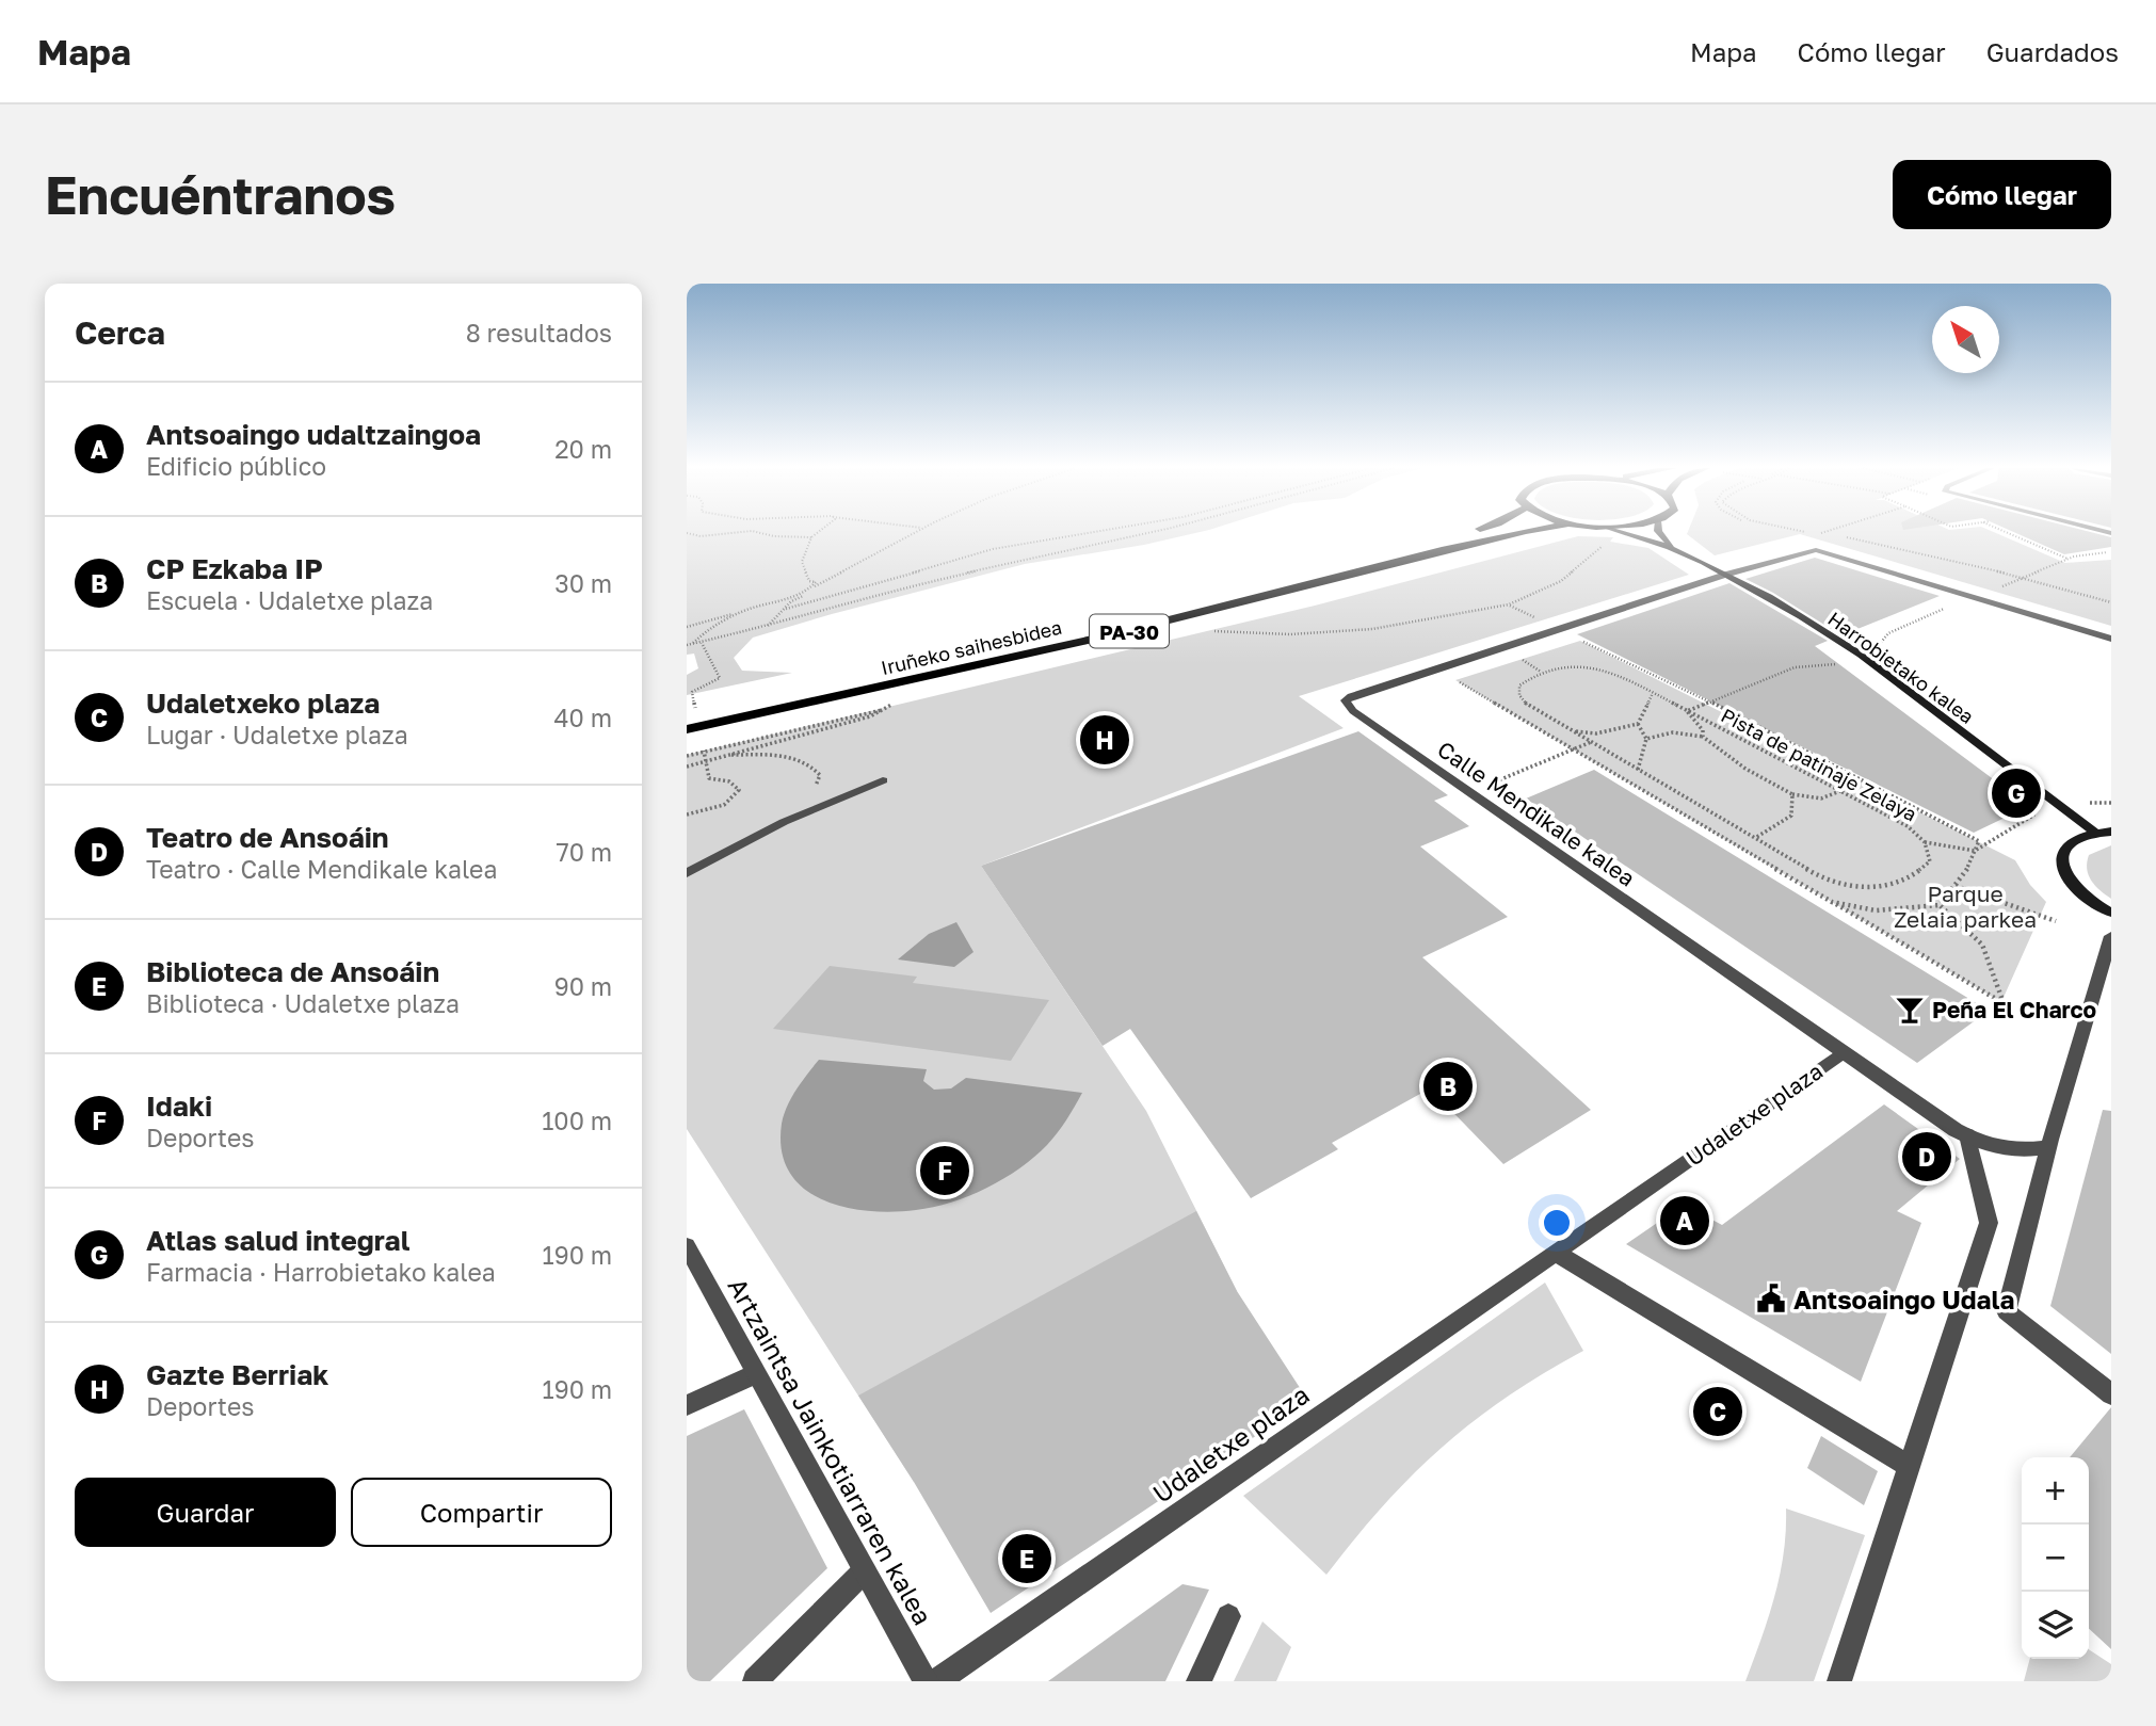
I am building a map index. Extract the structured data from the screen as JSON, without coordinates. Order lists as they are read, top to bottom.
{
  "streets": {
    "highway": ["PA-30", "Iruñeko saihesbidea"],
    "main road": ["Harrobietako kalea"],
    "street": ["Calle Mendikale kalea", "Udaletxe plaza", "Artzaintsa Jainkotiarraren kalea"],
    "path": ["Pista de patinaje Zelaya"]
  },
  "crossings": [
    ["Harrobietako kalea", "Calle Mendikale kalea"],
    ["Calle Mendikale kalea", "Udaletxe plaza"]
  ],
  "parks": ["Parque Zelaia parkea"],
  "places": {
    "bar": ["Peña El Charco"],
    "public building": ["Antsoaingo Udala"]
  },
  "north": "top left",
  "page": {
    "header": "Mapa",
    "nav": ["Mapa", "Cómo llegar", "Guardados"],
    "buttons": [
      "Cómo llegar",
      ["Guardar", "Compartir"]
    ],
    "title": "Encuéntranos",
    "heading": ["Cerca", "8 resultados"],
    "list": [
      {
        "mark": "A",
        "name": "Antsoaingo udaltzaingoa",
        "note": "Edificio público",
        "value": "20 m"
      },
      {
        "mark": "B",
        "name": "CP Ezkaba IP",
        "note": "Escuela · Udaletxe plaza",
        "value": "30 m"
      },
      {
        "mark": "C",
        "name": "Udaletxeko plaza",
        "note": "Lugar · Udaletxe plaza",
        "value": "40 m"
      },
      {
        "mark": "D",
        "name": "Teatro de Ansoáin",
        "note": "Teatro · Calle Mendikale kalea",
        "value": "70 m"
      },
      {
        "mark": "E",
        "name": "Biblioteca de Ansoáin",
        "note": "Biblioteca · Udaletxe plaza",
        "value": "90 m"
      },
      {
        "mark": "F",
        "name": "Idaki",
        "note": "Deportes",
        "value": "100 m"
      },
      {
        "mark": "G",
        "name": "Atlas salud integral",
        "note": "Farmacia · Harrobietako kalea",
        "value": "190 m"
      },
      {
        "mark": "H",
        "name": "Gazte Berriak",
        "note": "Deportes",
        "value": "190 m"
      }
    ],
    "pins": [
      "H",
      "G",
      "B",
      "D",
      "F",
      "A",
      "C",
      "E"
    ],
    "map_buttons": ["+", "−"]
  }
}
